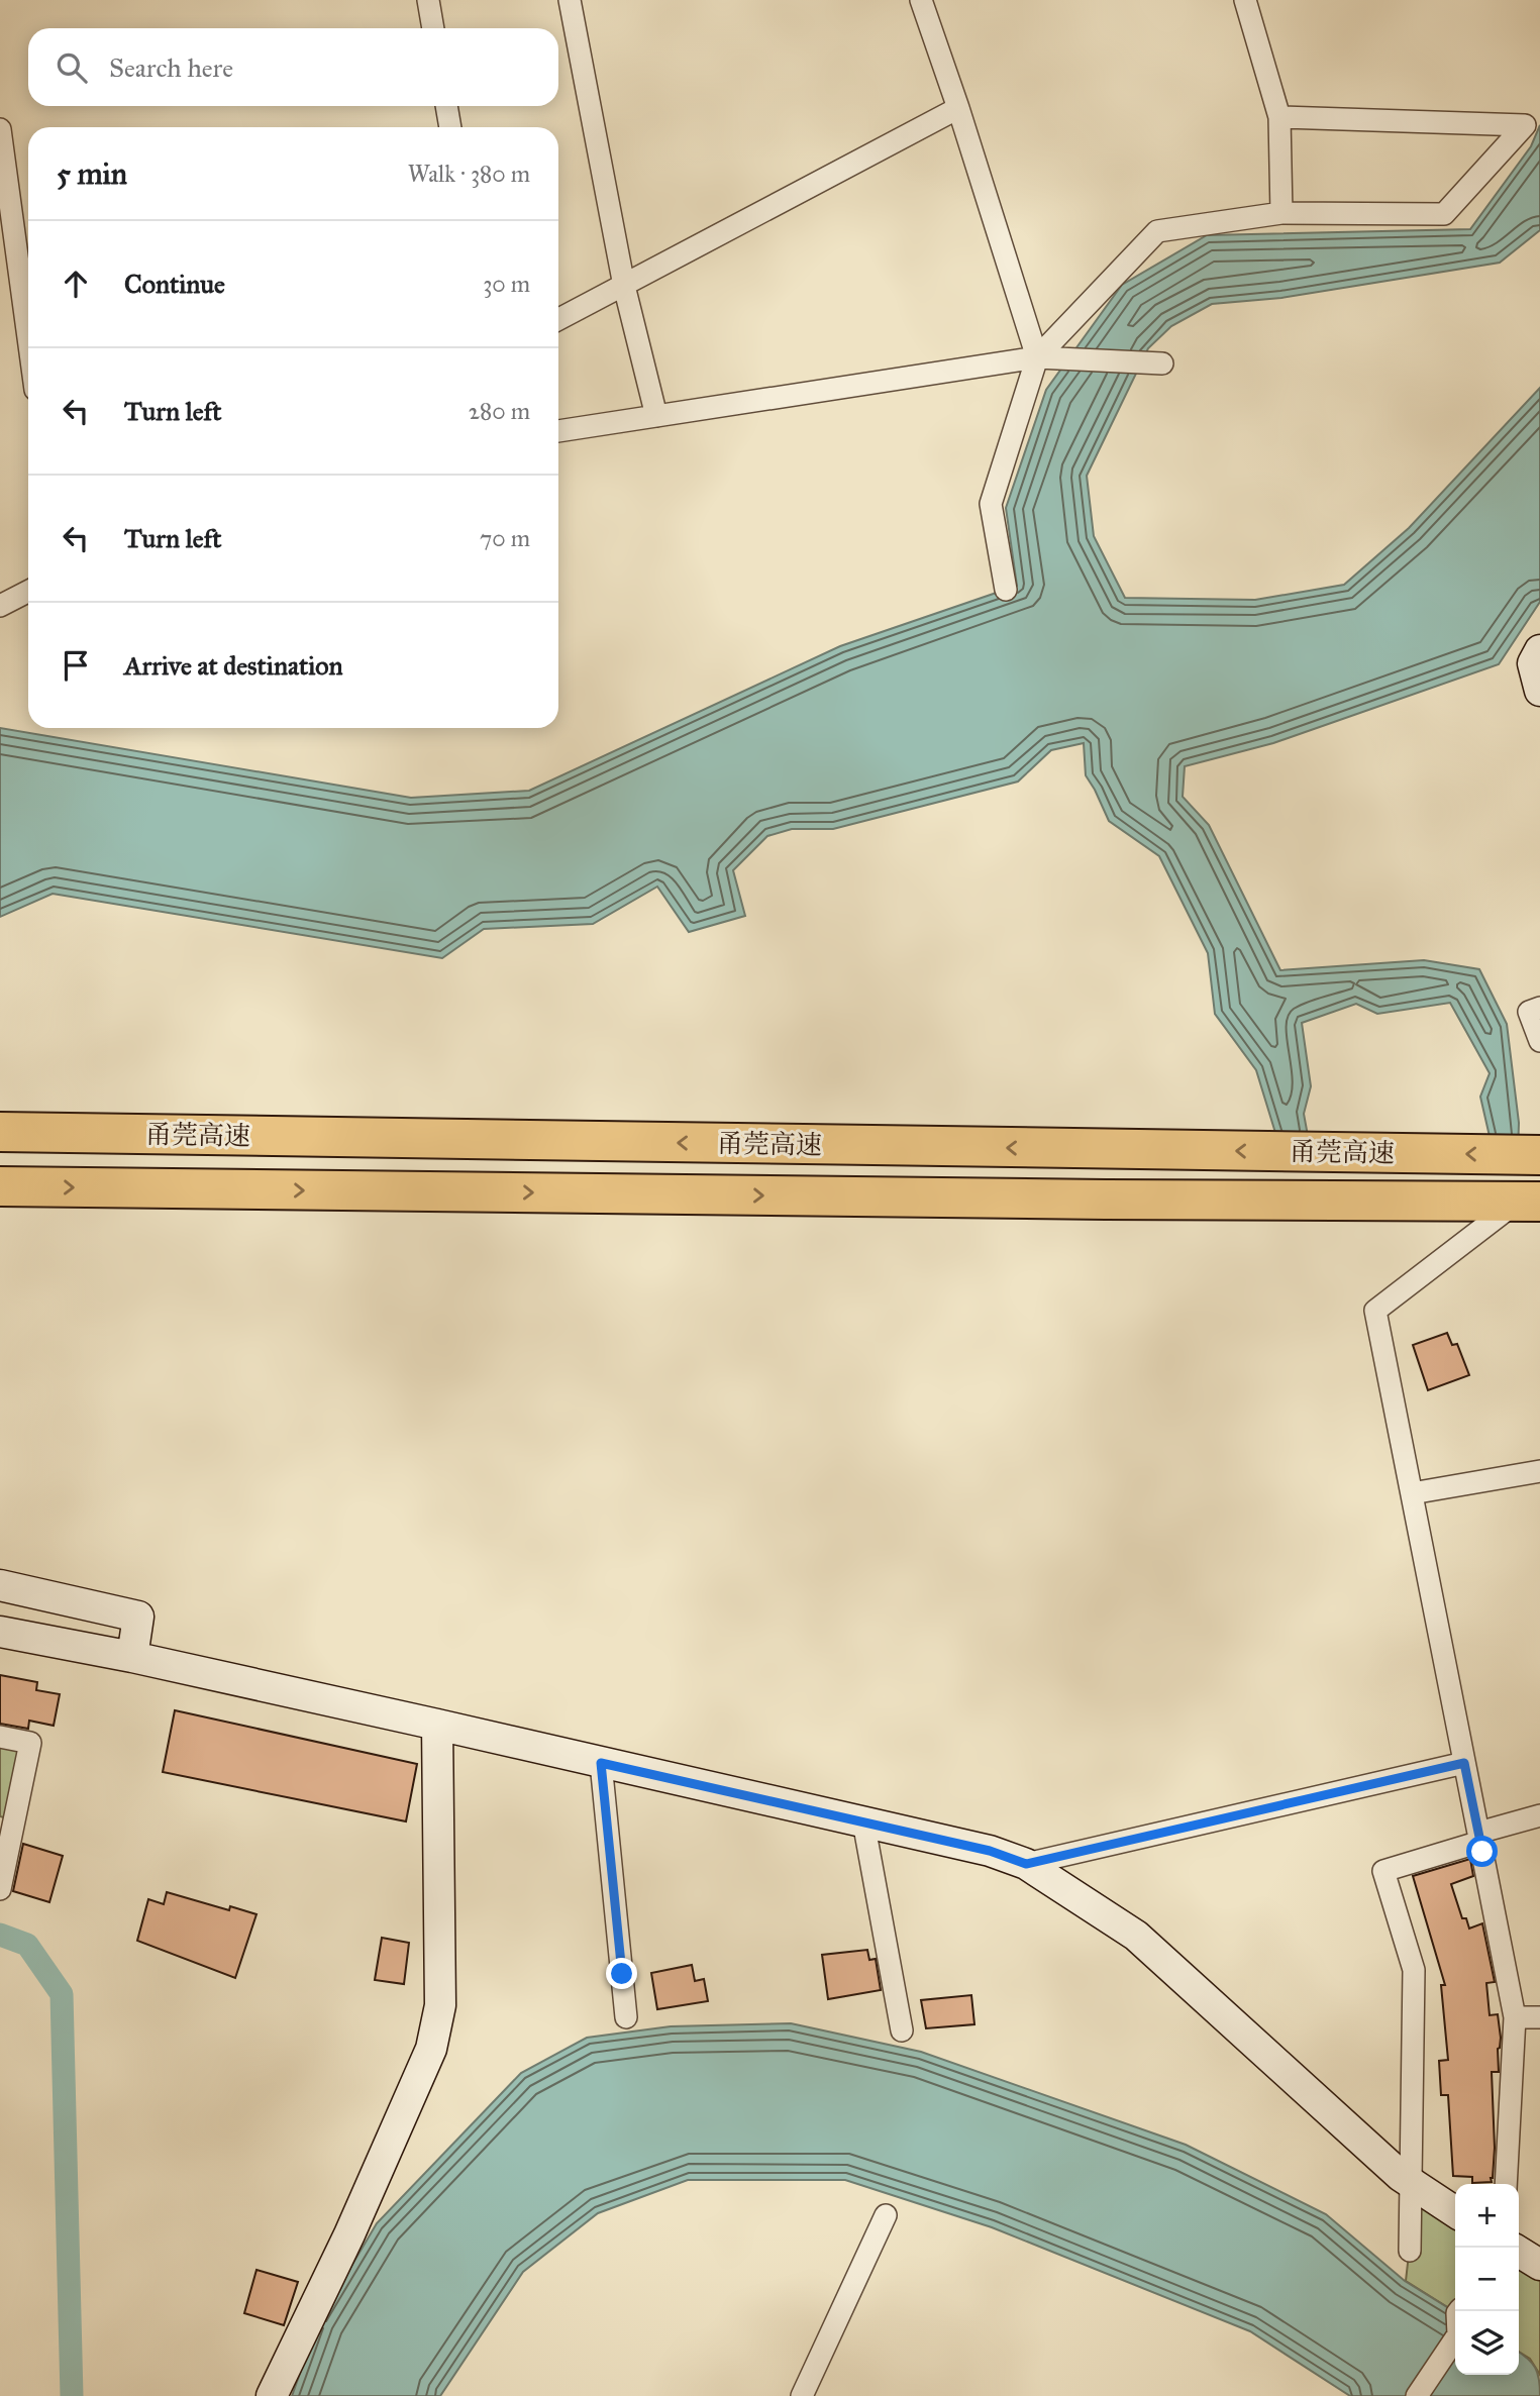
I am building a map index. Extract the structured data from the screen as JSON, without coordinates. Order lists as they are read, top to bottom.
{
  "streets": {
    "highway": ["甬莞高速"]
  },
  "page": {
    "search": "Search here",
    "heading": ["5 min", "Walk · 380 m"],
    "list": [
      ["Continue", "30 m"],
      ["Turn left", "280 m"],
      ["Turn left", "70 m"],
      "Arrive at destination"
    ],
    "map_buttons": ["+", "−"]
  }
}
